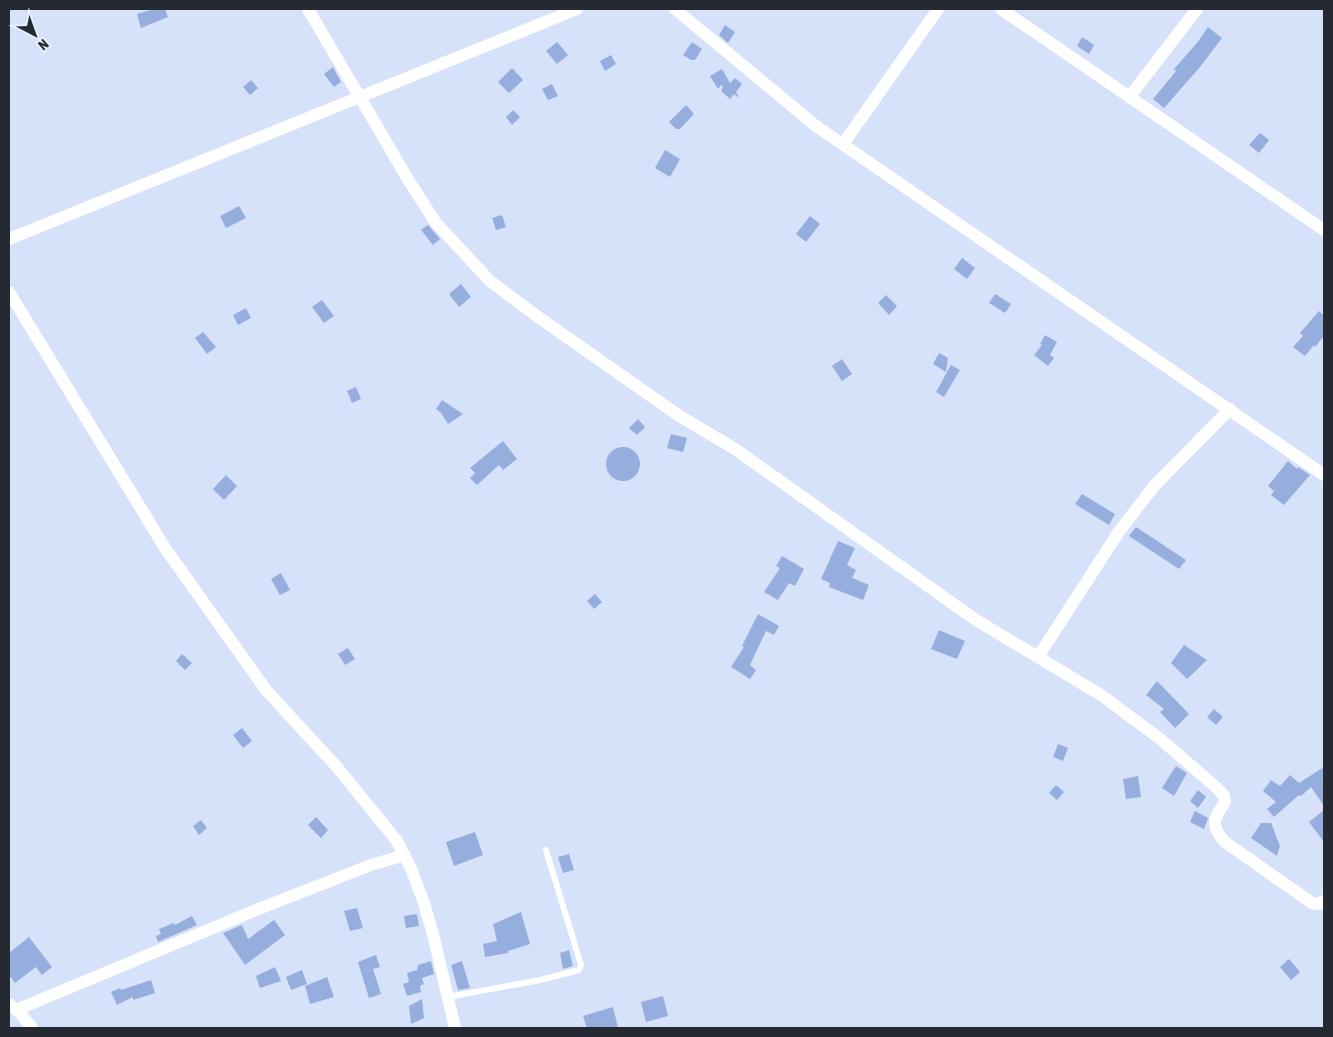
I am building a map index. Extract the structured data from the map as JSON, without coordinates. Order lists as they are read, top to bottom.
{
  "north": "bottom right"
}
